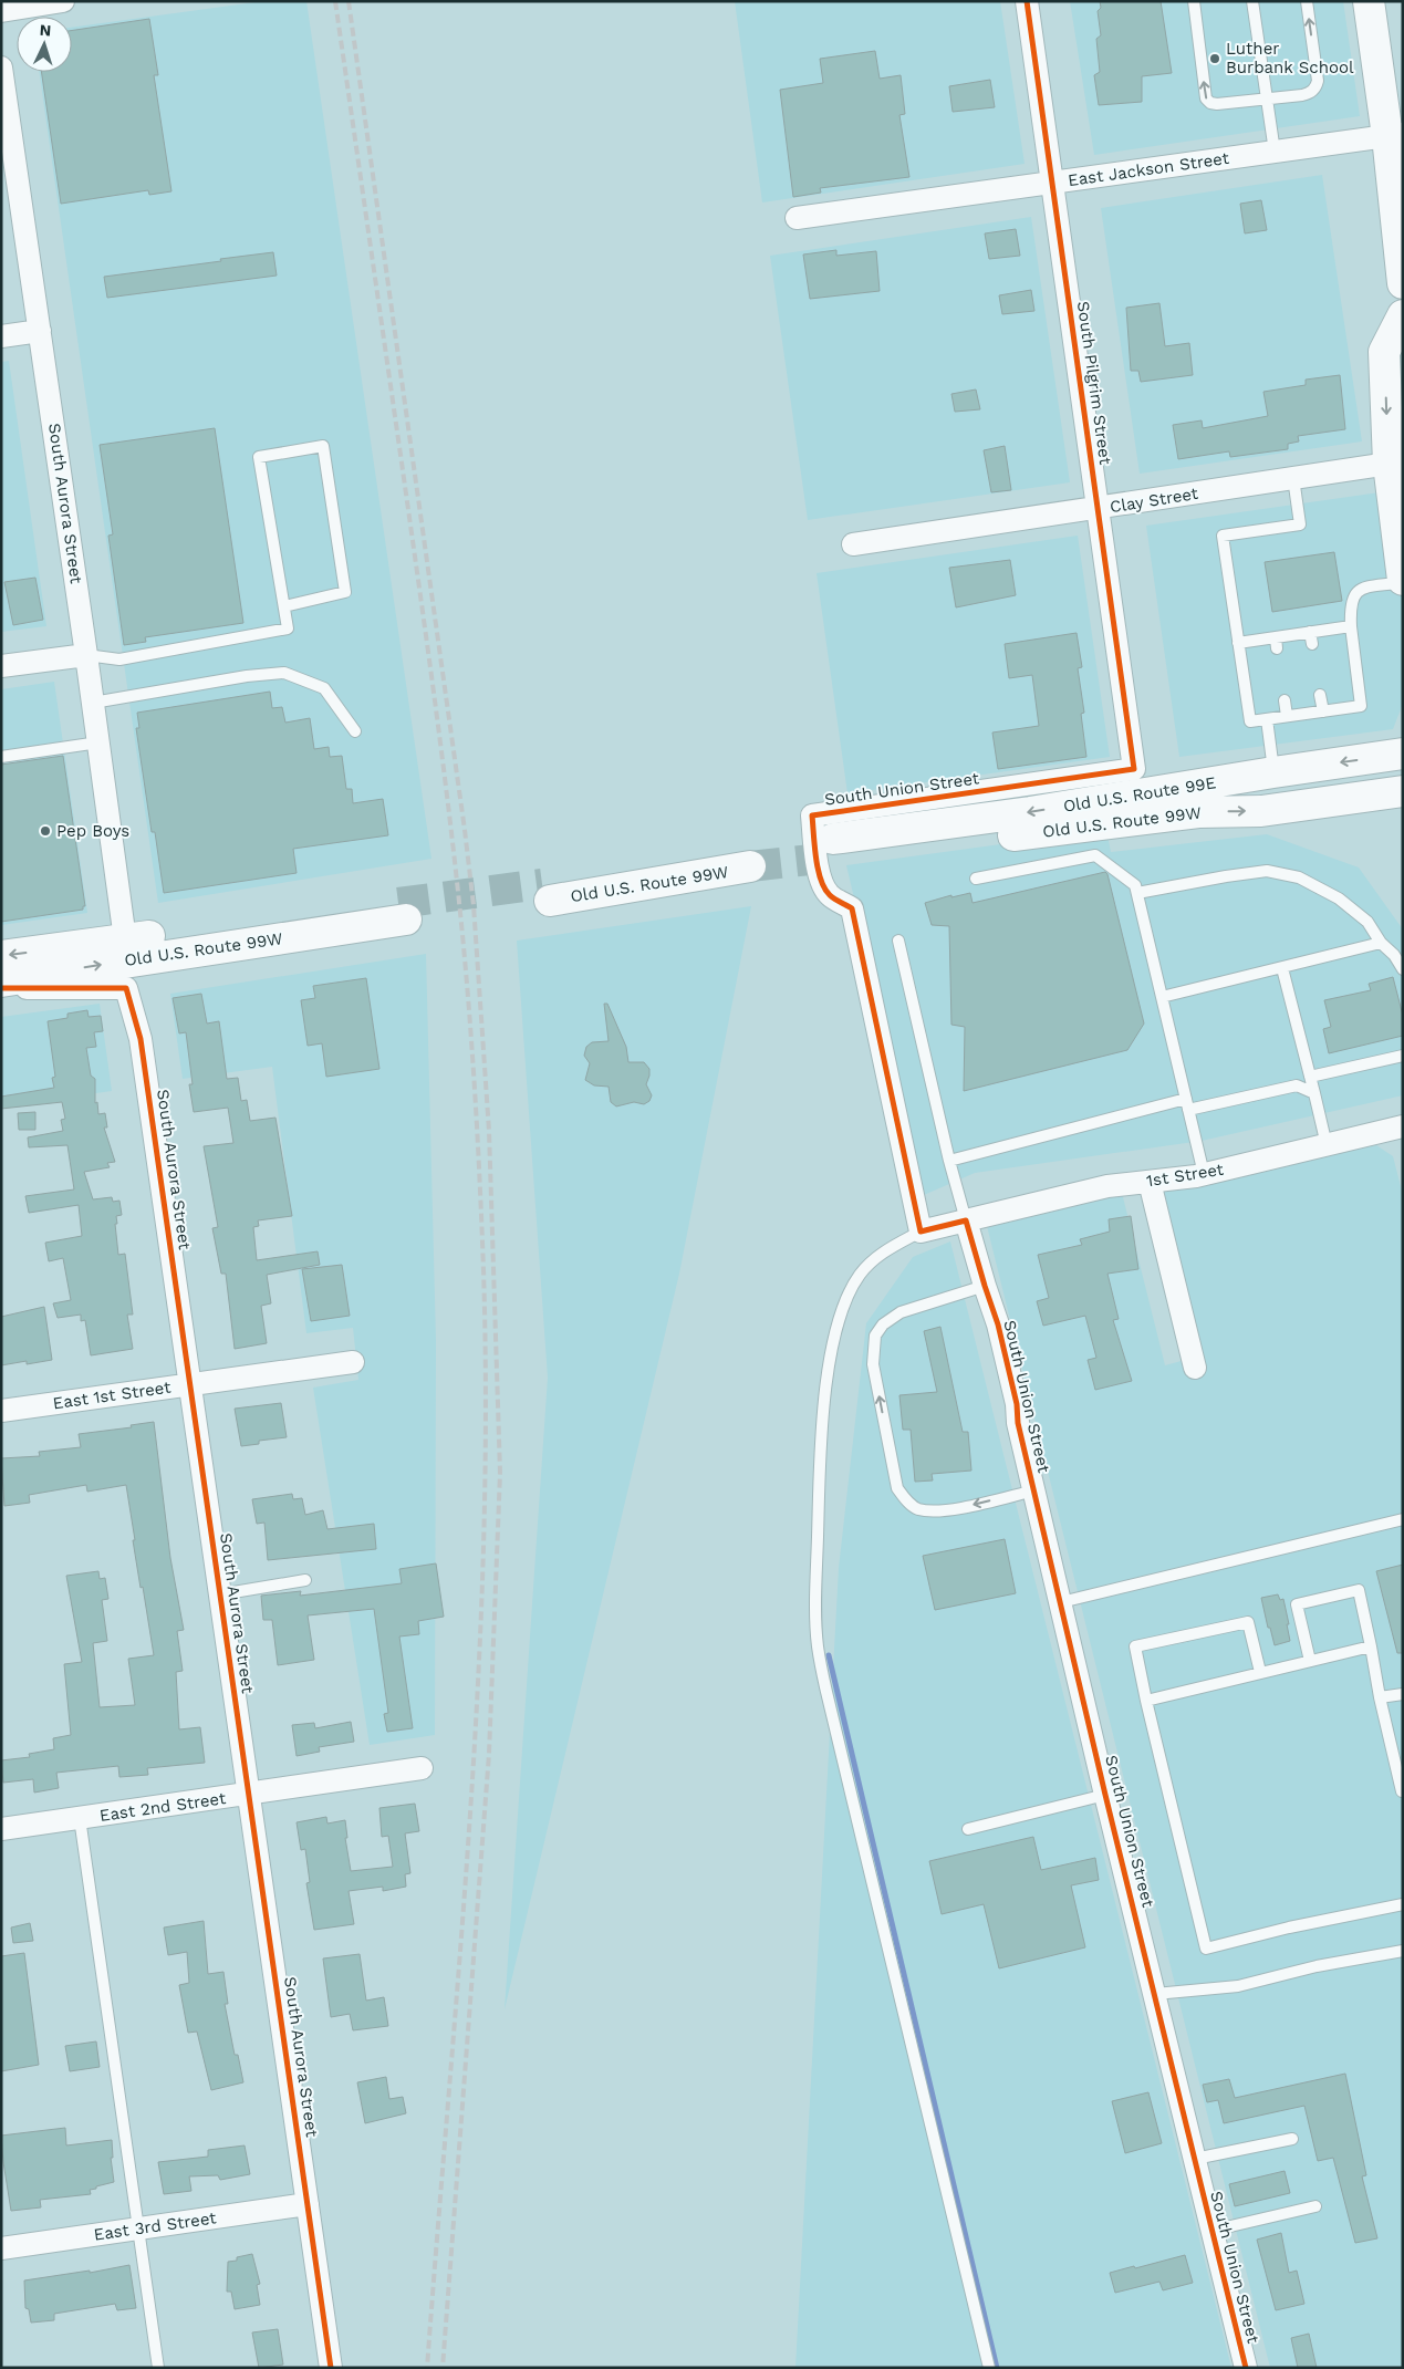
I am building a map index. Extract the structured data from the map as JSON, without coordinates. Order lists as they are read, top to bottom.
{
  "streets": {
    "main road": ["Old U.S. Route 99E", "Old U.S. Route 99W"],
    "street": [
      "East Jackson Street",
      "South Pilgrim Street",
      "Clay Street",
      "South Aurora Street",
      "South Union Street",
      "1st Street",
      "East 1st Street",
      "East 2nd Street",
      "East 3rd Street"
    ]
  },
  "crossings": [
    ["East Jackson Street", "South Pilgrim Street"],
    ["South Pilgrim Street", "Clay Street"],
    ["South Pilgrim Street", "South Union Street"],
    ["South Aurora Street", "Old U.S. Route 99W"],
    ["South Aurora Street", "East 1st Street"],
    ["South Aurora Street", "East 2nd Street"],
    ["South Aurora Street", "East 3rd Street"],
    ["South Union Street", "1st Street"],
    ["Old U.S. Route 99E", "Old U.S. Route 99W"]
  ],
  "one_way": ["Old U.S. Route 99E"],
  "places": ["Luther Burbank School", "Pep Boys"],
  "north": "top"
}
